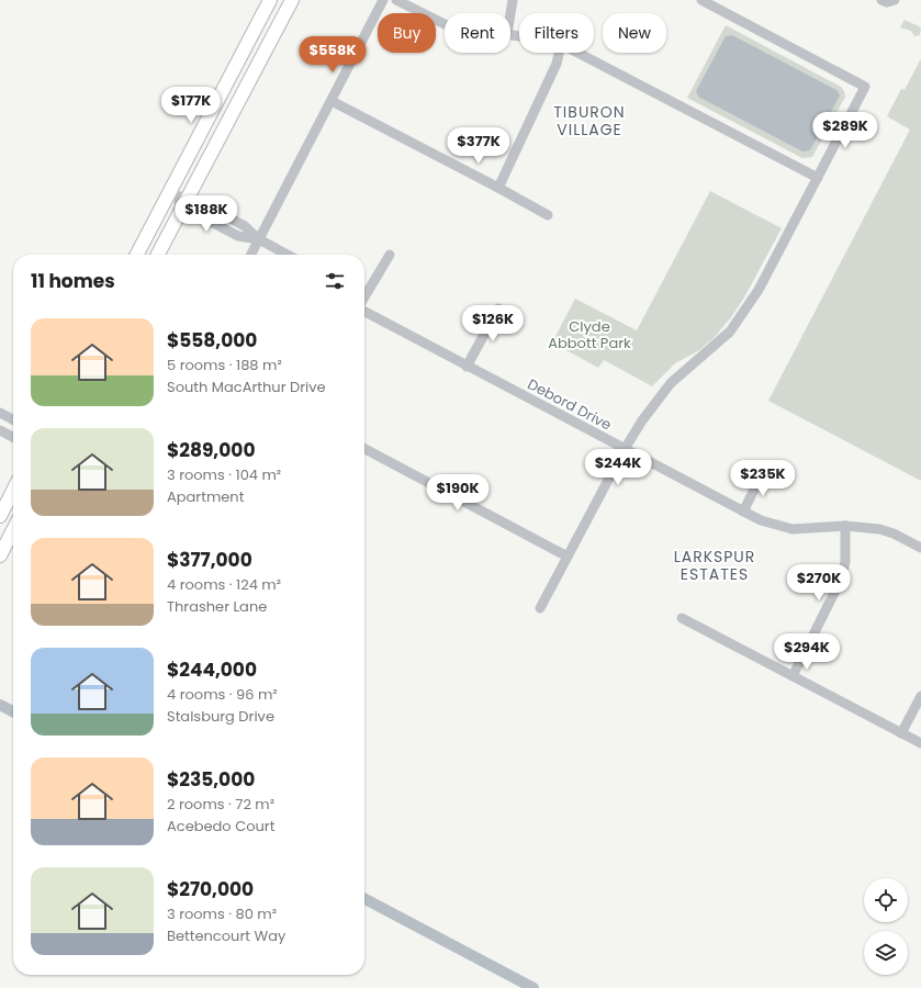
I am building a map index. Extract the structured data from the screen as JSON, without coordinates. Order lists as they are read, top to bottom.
{
  "streets": {
    "street": ["Debord Drive"]
  },
  "districts": ["TIBURON VILLAGE", "LARKSPUR ESTATES"],
  "parks": ["Clyde Abbott Park"],
  "page": {
    "chip": [
      "Buy",
      "Rent",
      "Filters",
      "New"
    ],
    "price": [
      "$558K",
      "$177K",
      "$289K",
      "$377K",
      "$188K",
      "$126K",
      "$244K",
      "$235K",
      "$190K",
      "$270K",
      "$294K"
    ],
    "heading": "11 homes",
    "list": [
      {
        "name": "$558,000",
        "note": "5 rooms · 188 m² · South MacArthur Drive"
      },
      {
        "name": "$289,000",
        "note": "3 rooms · 104 m² · Apartment"
      },
      {
        "name": "$377,000",
        "note": "4 rooms · 124 m² · Thrasher Lane"
      },
      {
        "name": "$244,000",
        "note": "4 rooms · 96 m² · Stalsburg Drive"
      },
      {
        "name": "$235,000",
        "note": "2 rooms · 72 m² · Acebedo Court"
      },
      {
        "name": "$270,000",
        "note": "3 rooms · 80 m² · Bettencourt Way"
      }
    ]
  }
}
